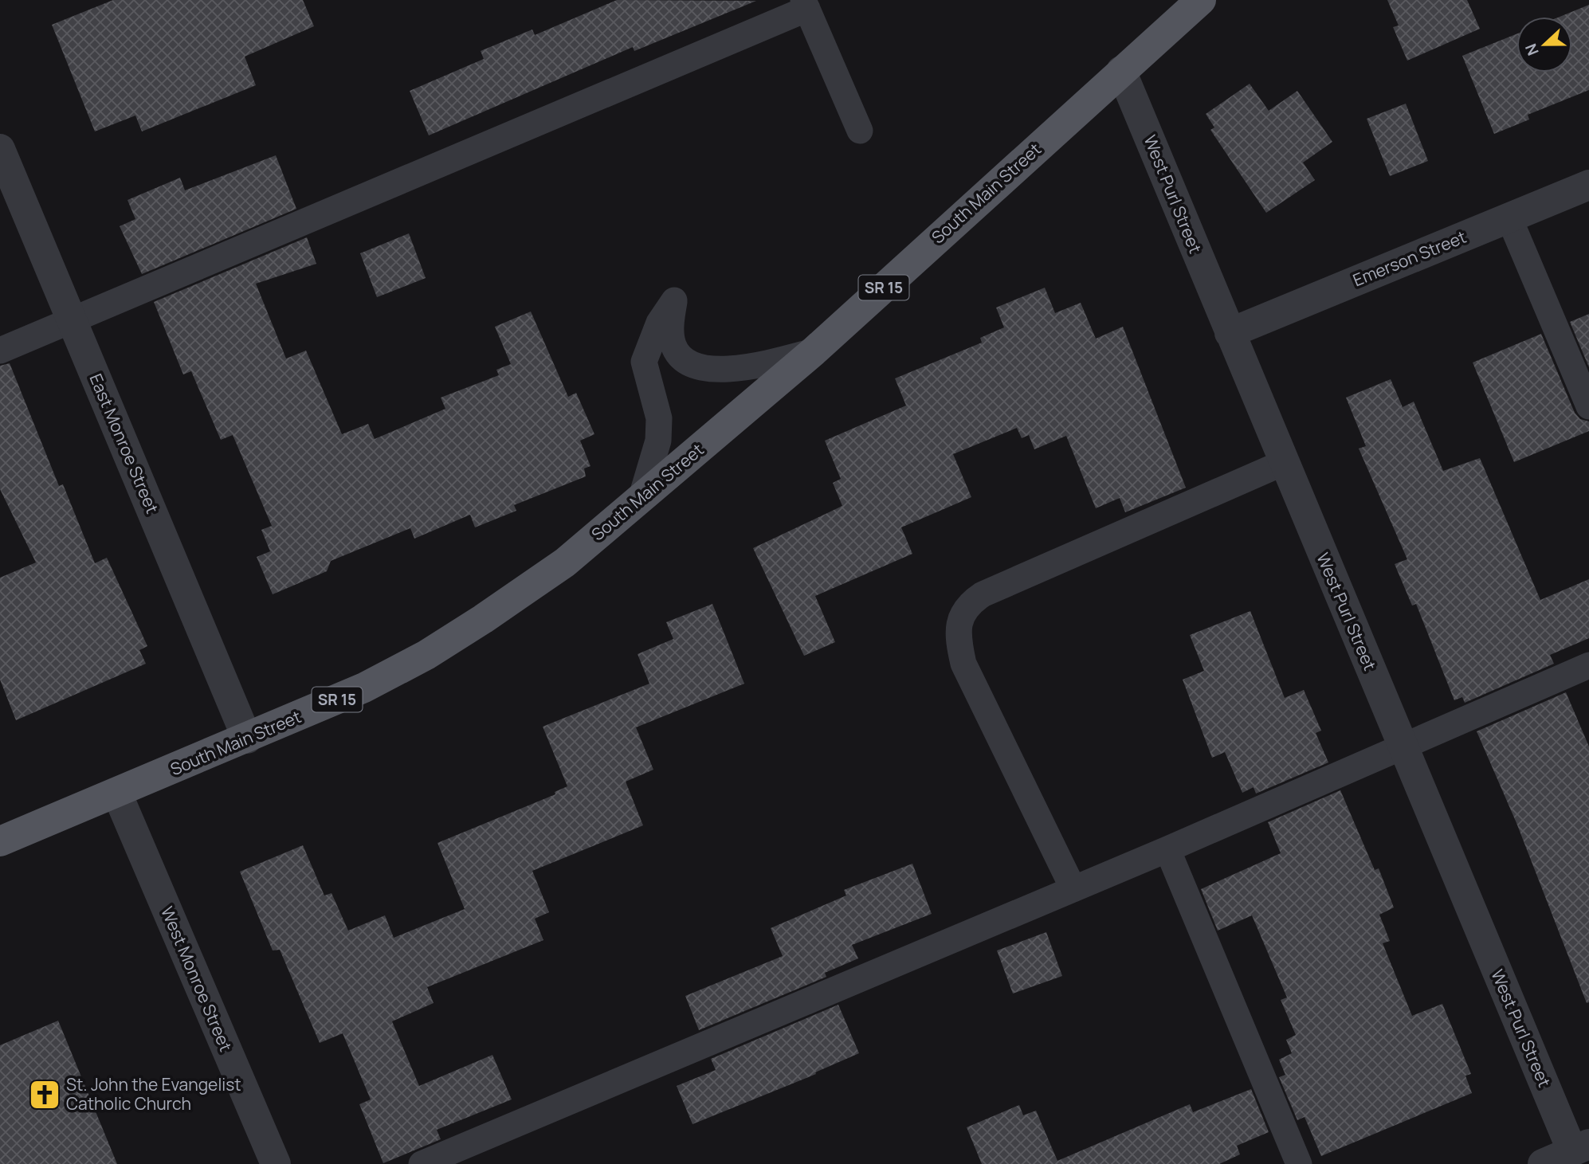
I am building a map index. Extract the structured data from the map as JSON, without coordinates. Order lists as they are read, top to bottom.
{
  "streets": {
    "main road": ["South Main Street", "SR 15"],
    "street": [
      "West Purl Street",
      "Emerson Street",
      "East Monroe Street",
      "West Monroe Street"
    ]
  },
  "crossings": [
    ["South Main Street", "West Purl Street"],
    ["South Main Street", "East Monroe Street"],
    ["South Main Street", "West Monroe Street"],
    ["West Purl Street", "Emerson Street"]
  ],
  "places": {
    "church": ["St. John the Evangelist Catholic Church"]
  },
  "north": "left"
}
